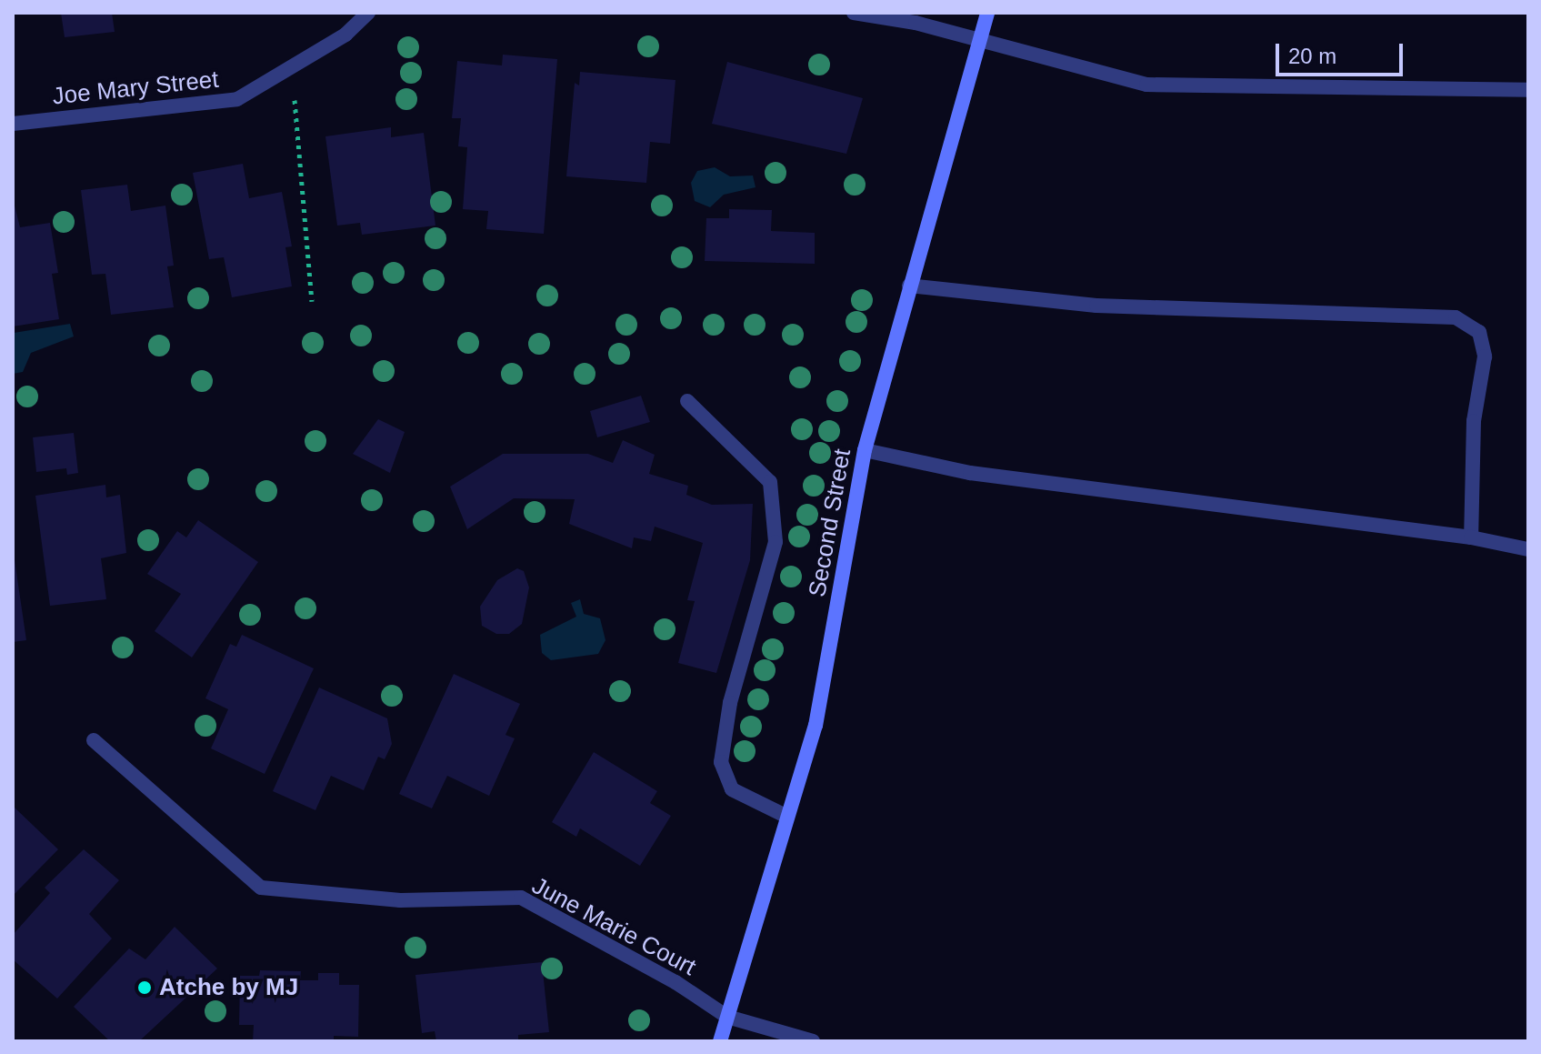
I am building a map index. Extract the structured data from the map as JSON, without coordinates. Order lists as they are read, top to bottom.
{
  "streets": {
    "street": ["Joe Mary Street", "Second Street", "June Marie Court"]
  },
  "crossings": [
    ["Second Street", "June Marie Court"]
  ],
  "places": ["Atche by MJ"],
  "scale_bar": "20 m"
}
